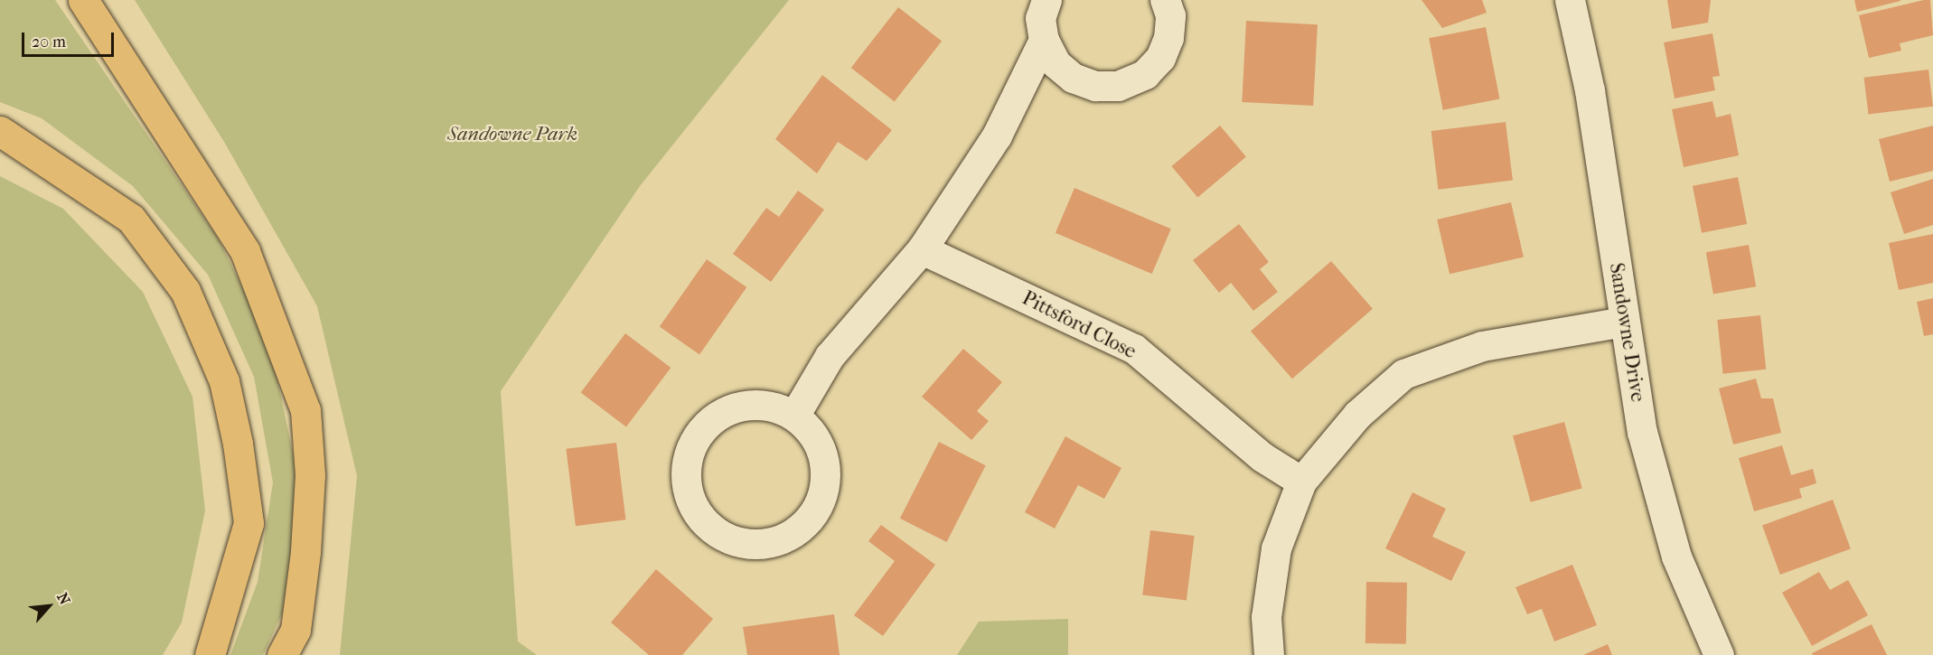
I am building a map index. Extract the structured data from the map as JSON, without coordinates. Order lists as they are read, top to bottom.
{
  "streets": {
    "street": ["Pittsford Close", "Sandowne Drive"]
  },
  "parks": ["Sandowne Park"],
  "scale_bar": "20 m",
  "north": "top right"
}
